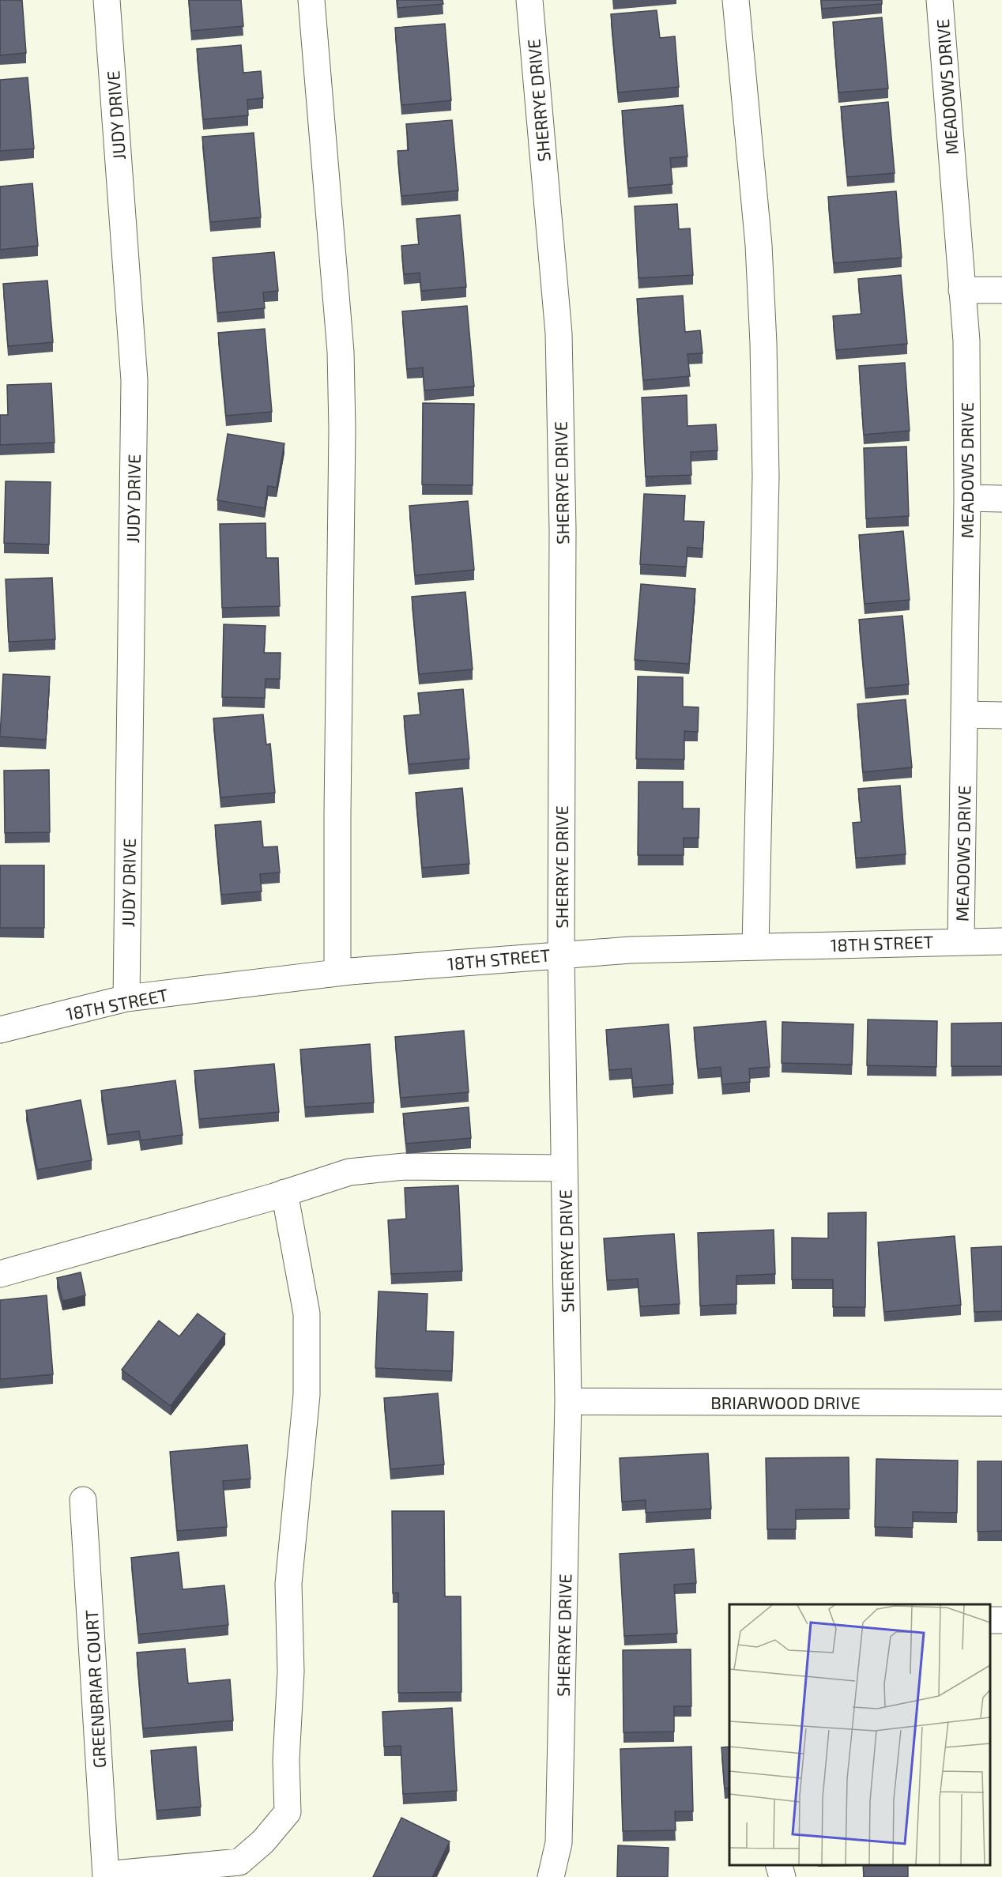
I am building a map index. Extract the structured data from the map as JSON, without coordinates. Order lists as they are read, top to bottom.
{
  "streets": {
    "street": [
      "MEADOWS DRIVE",
      "SHERRYE DRIVE",
      "JUDY DRIVE",
      "18TH STREET",
      "BRIARWOOD DRIVE",
      "GREENBRIAR COURT"
    ]
  },
  "crossings": [
    ["MEADOWS DRIVE", "18TH STREET"],
    ["SHERRYE DRIVE", "18TH STREET"],
    ["SHERRYE DRIVE", "BRIARWOOD DRIVE"],
    ["JUDY DRIVE", "18TH STREET"]
  ]
}
